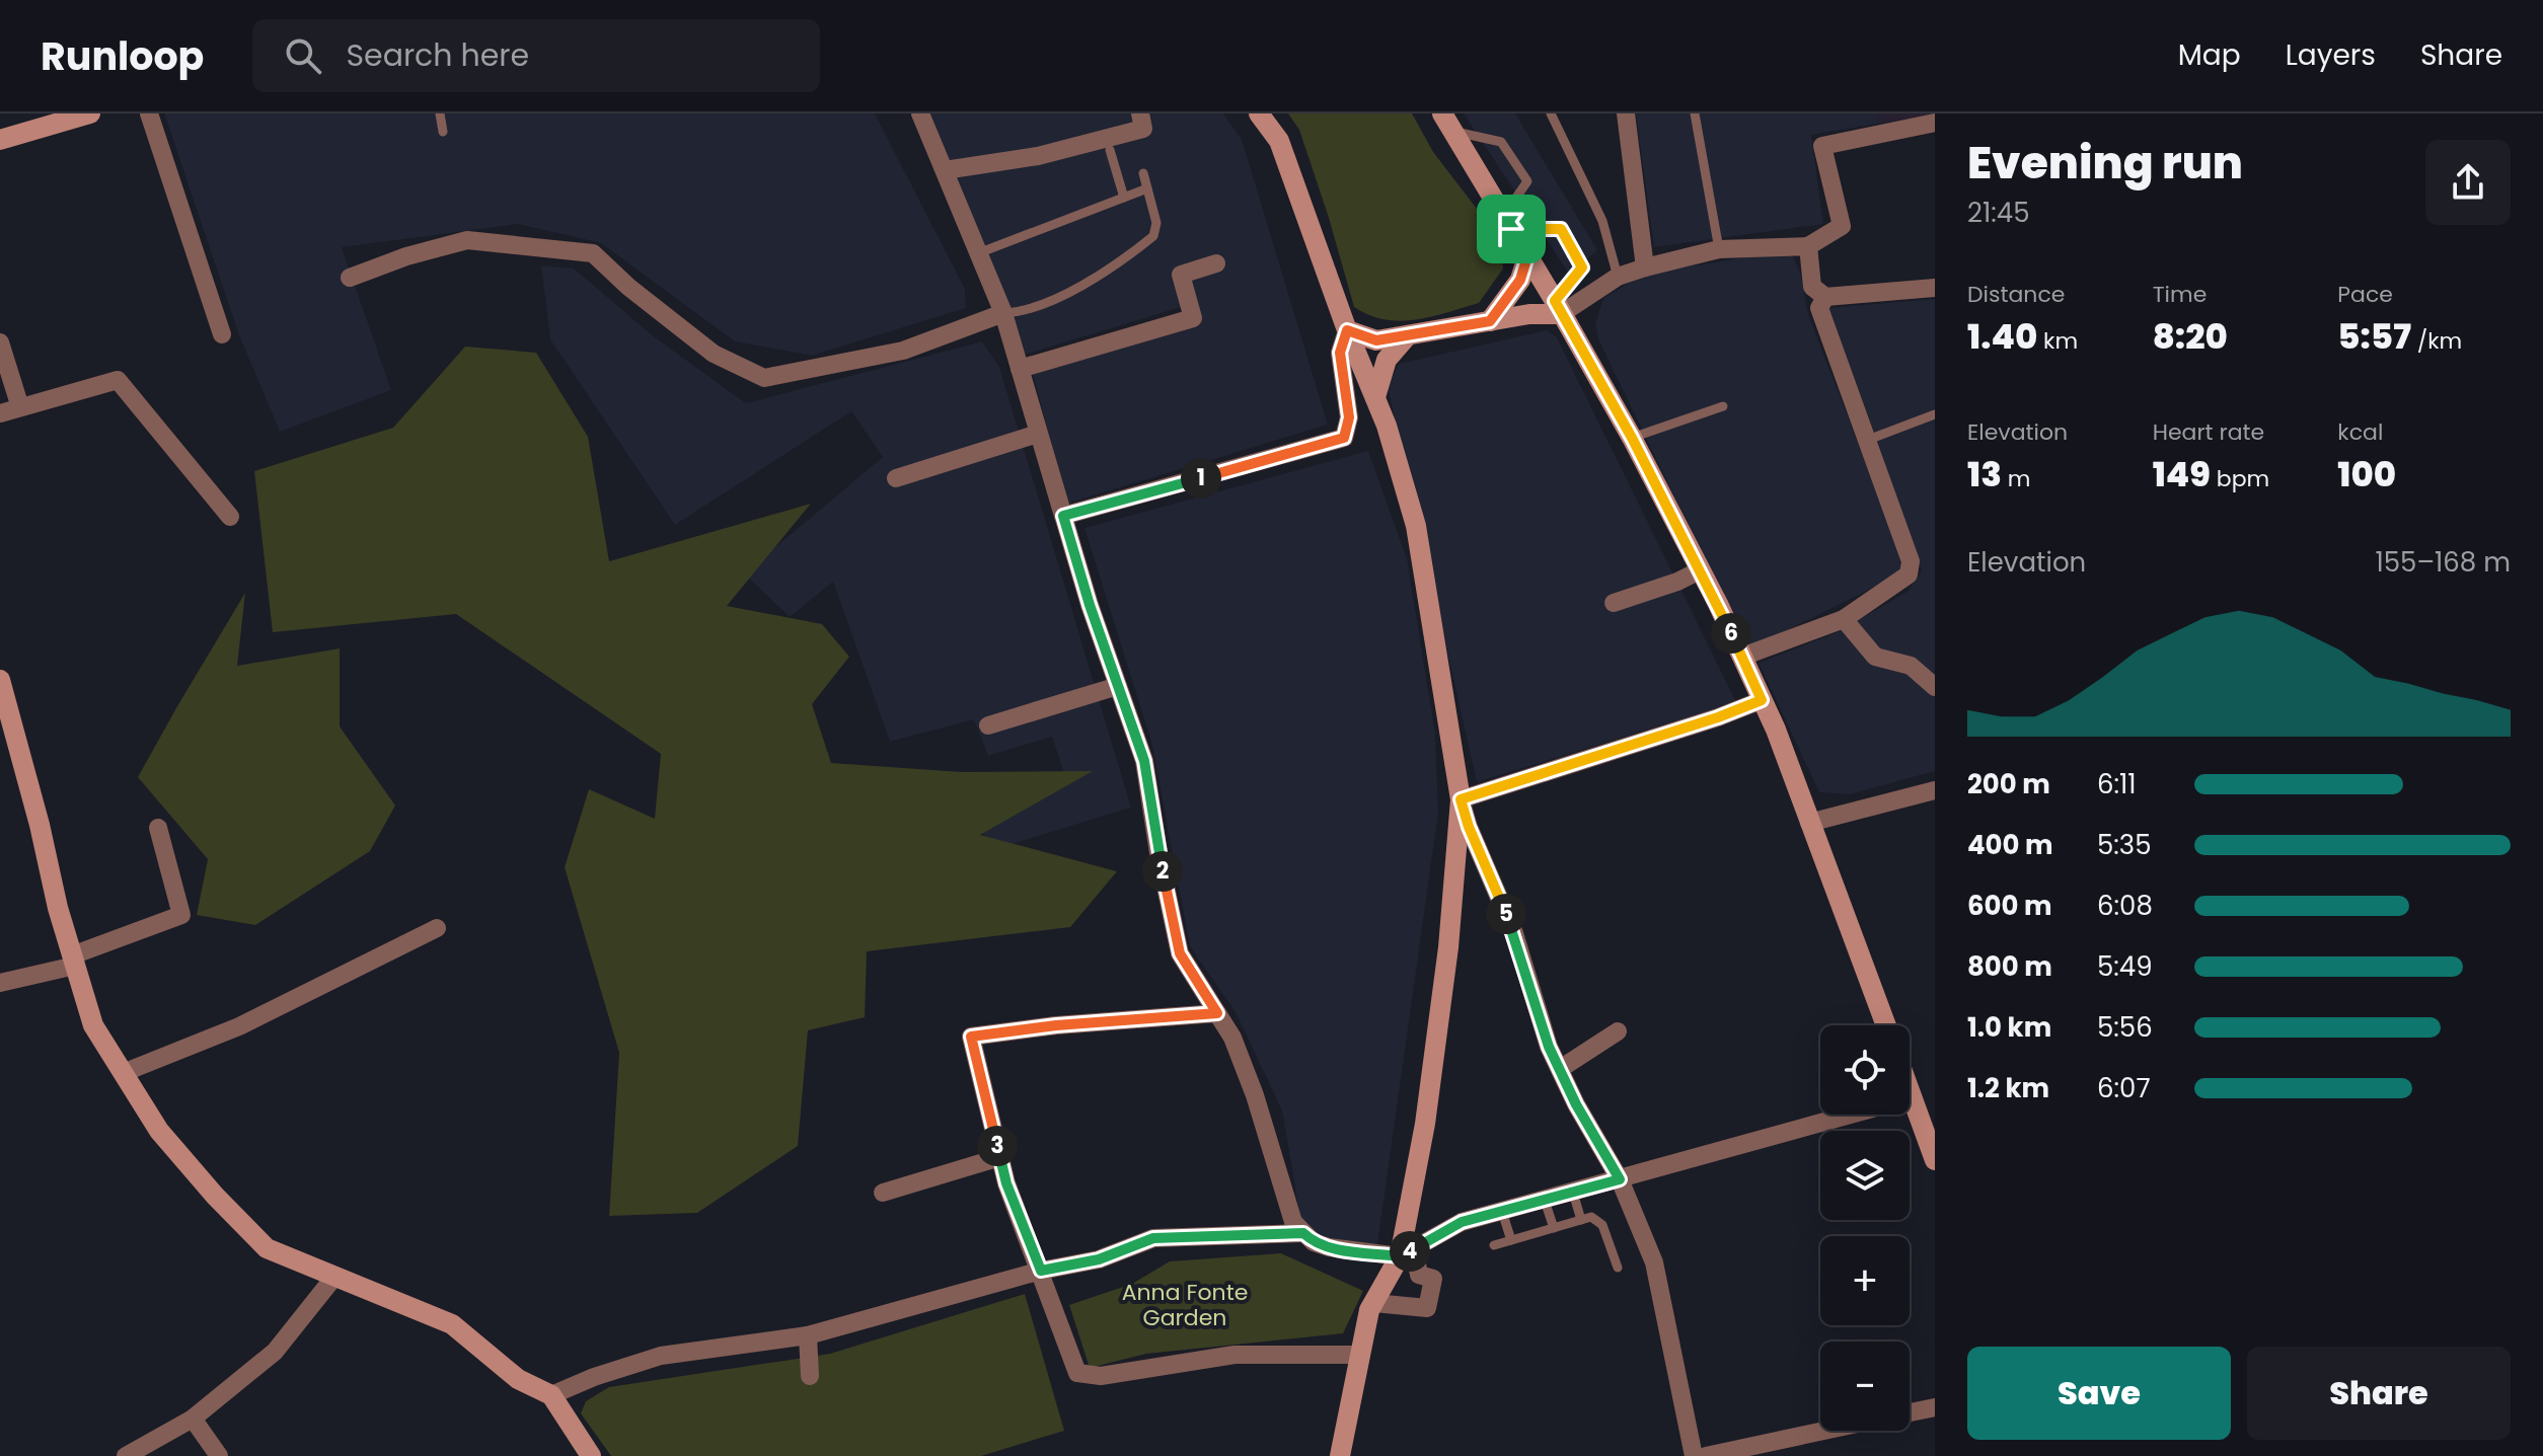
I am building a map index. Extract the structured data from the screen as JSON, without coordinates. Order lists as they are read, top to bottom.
{
  "parks": ["Anna Fonte Garden"],
  "page": {
    "header": "Runloop",
    "search": "Search here",
    "nav": ["Map", "Layers", "Share"],
    "heading": ["Evening run", "21:45"],
    "stats": [
      ["Distance", "1.40 km"],
      ["Time", "8:20"],
      ["Pace", "5:57 /km"],
      ["Elevation", "13 m"],
      ["Heart rate", "149 bpm"],
      ["kcal", "100"]
    ],
    "pins": [
      "1",
      "6",
      "2",
      "5",
      "3",
      "4"
    ],
    "chart": ["Elevation", "155–168 m"],
    "list": [
      {
        "name": "200 m",
        "note": "6:11"
      },
      {
        "name": "400 m",
        "note": "5:35"
      },
      {
        "name": "600 m",
        "note": "6:08"
      },
      {
        "name": "800 m",
        "note": "5:49"
      },
      {
        "name": "1.0 km",
        "note": "5:56"
      },
      {
        "name": "1.2 km",
        "note": "6:07"
      }
    ],
    "map_buttons": ["+", "−"],
    "buttons": ["Save", "Share"]
  }
}
